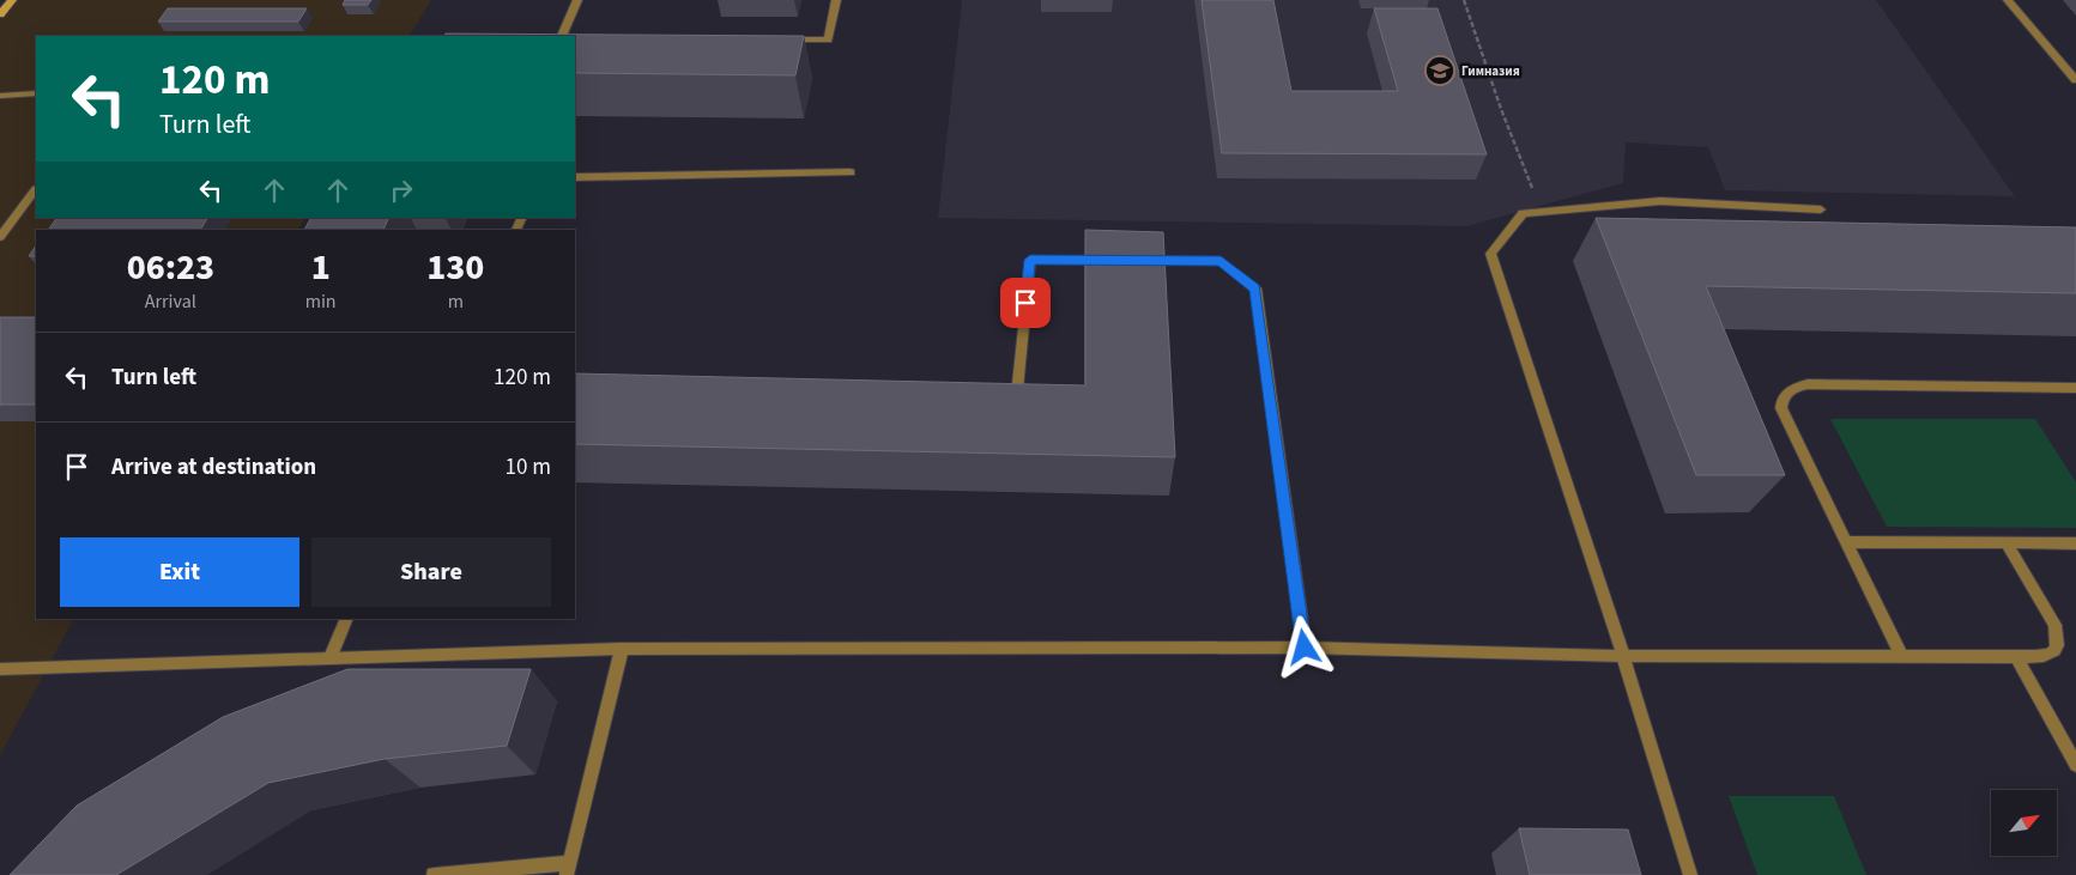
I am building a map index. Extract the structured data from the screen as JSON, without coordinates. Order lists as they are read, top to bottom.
{
  "places": {
    "school or university": ["Гимназия"]
  },
  "north": "top right",
  "page": {
    "turn": ["120 m", "Turn left"],
    "eta": [
      "06:23",
      "Arrival",
      "1",
      "min",
      "130",
      "m"
    ],
    "list": [
      {
        "name": "Turn left",
        "value": "120 m"
      },
      {
        "name": "Arrive at destination",
        "value": "10 m"
      }
    ],
    "buttons": ["Exit", "Share"]
  }
}
